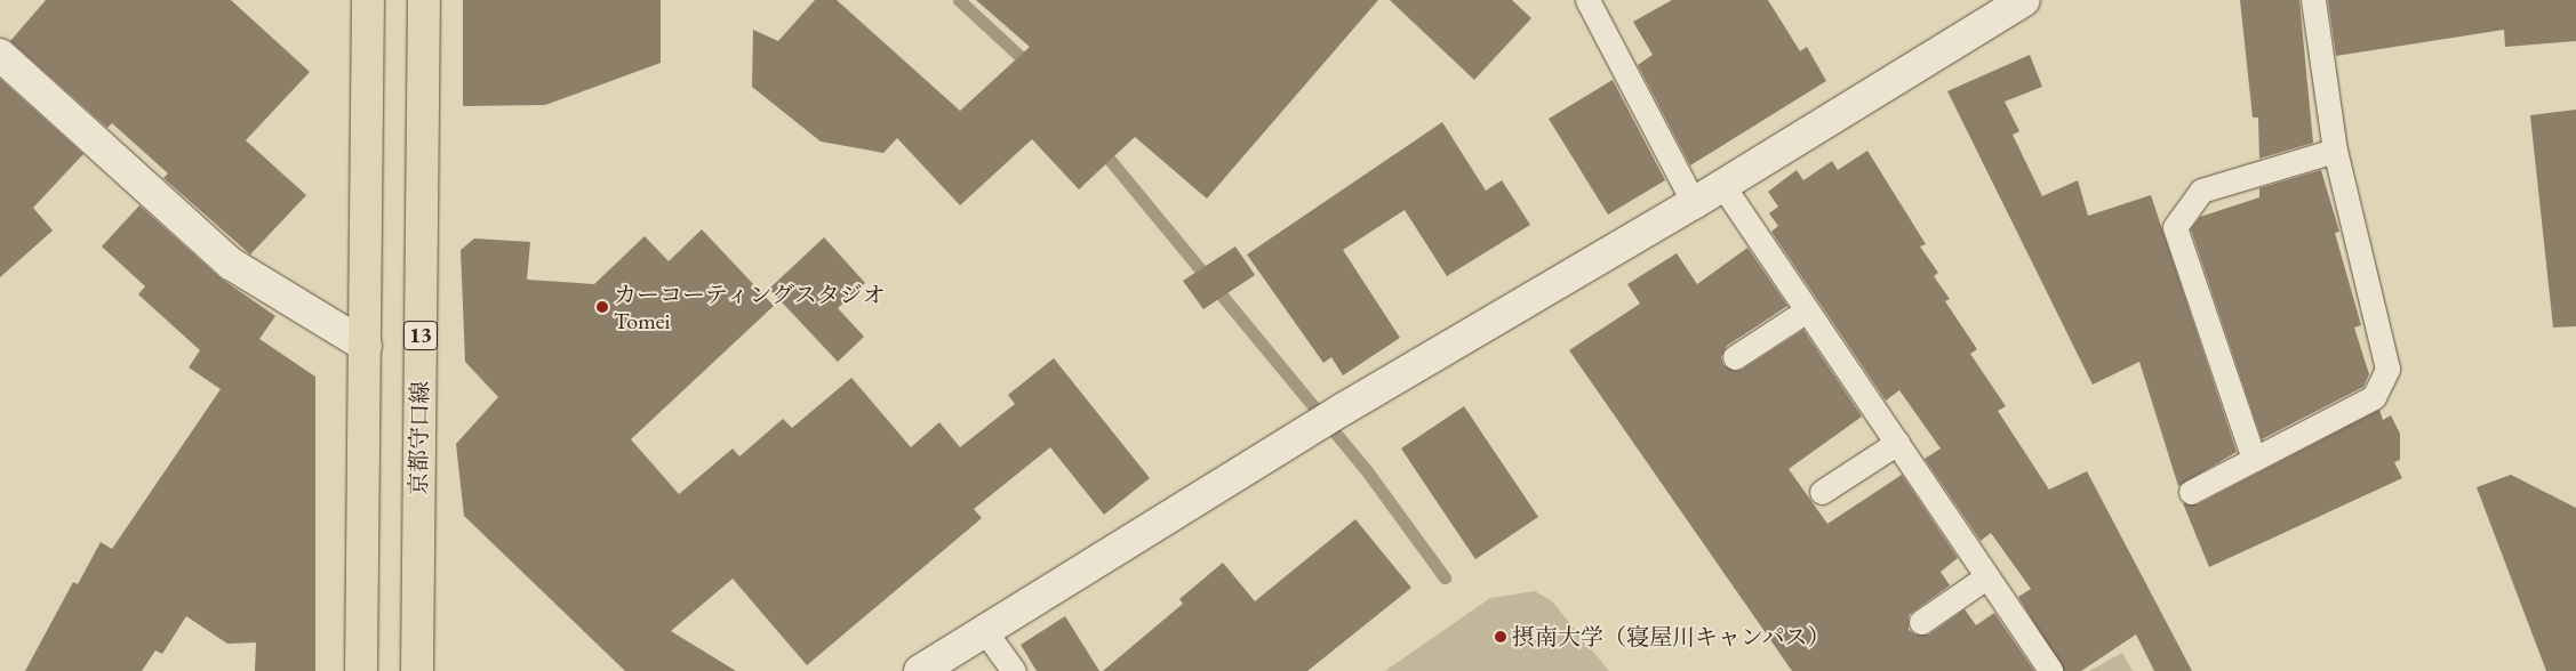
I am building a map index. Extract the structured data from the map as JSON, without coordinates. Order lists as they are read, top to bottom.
{
  "streets": {
    "main road": ["13", "京都守口線"]
  },
  "places": ["カーコーティングスタジオ Tomei", "摂南大学（寝屋川キャンパス）"]
}
